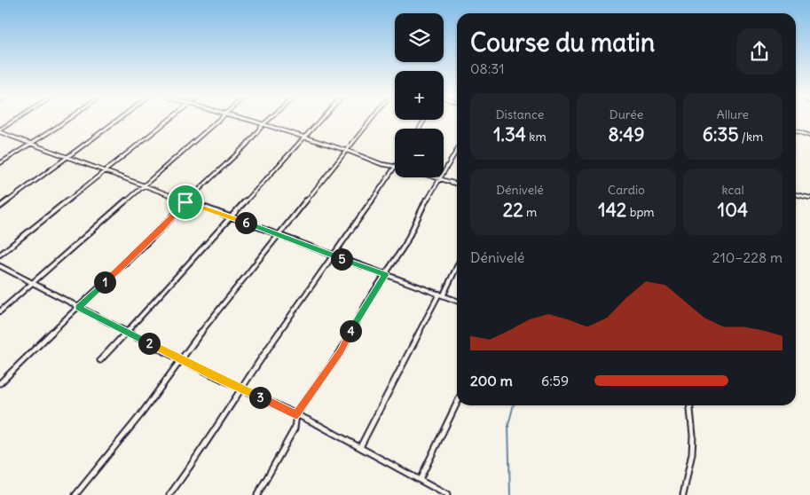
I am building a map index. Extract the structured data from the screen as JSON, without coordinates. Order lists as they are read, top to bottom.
{
  "page": {
    "map_buttons": ["+", "−"],
    "heading": ["Course du matin", "08:31"],
    "stats": [
      ["Distance", "1.34 km"],
      ["Durée", "8:49"],
      ["Allure", "6:35 /km"],
      ["Dénivelé", "22 m"],
      ["Cardio", "142 bpm"],
      ["kcal", "104"]
    ],
    "pins": [
      "6",
      "5",
      "1",
      "4",
      "2",
      "3"
    ],
    "chart": ["Dénivelé", "210–228 m"],
    "list": [
      {
        "name": "200 m",
        "note": "6:59"
      }
    ]
  }
}
